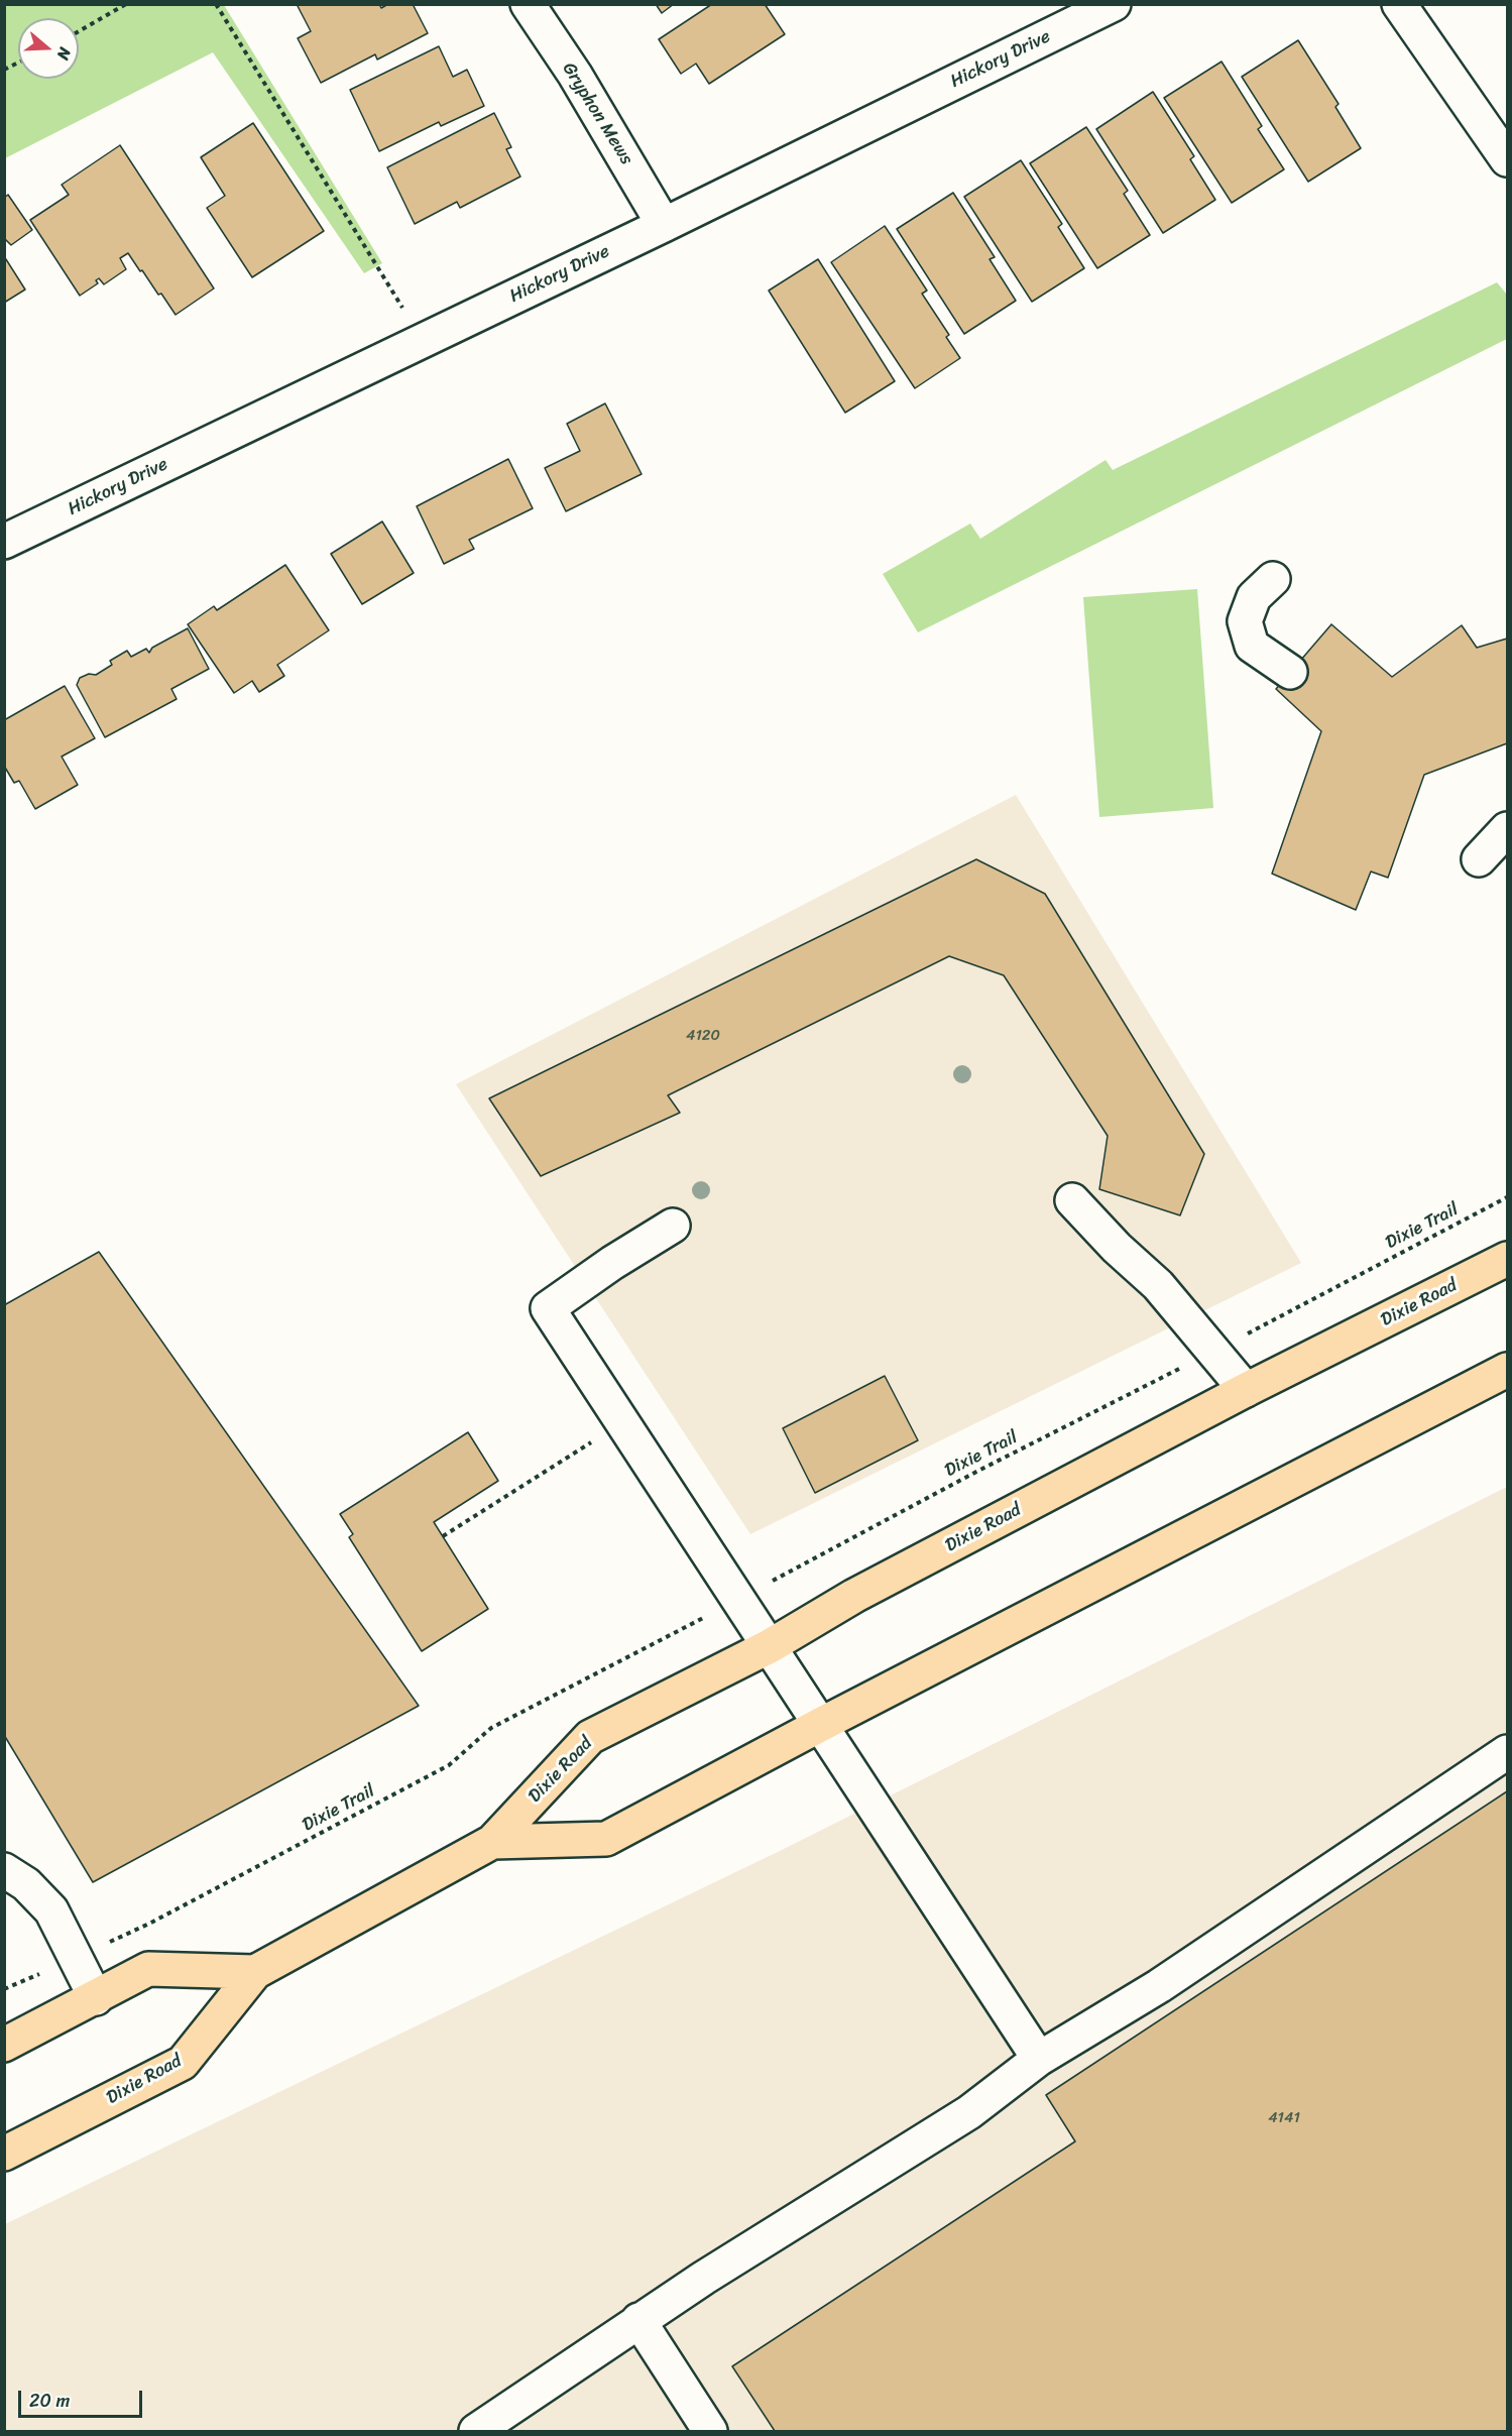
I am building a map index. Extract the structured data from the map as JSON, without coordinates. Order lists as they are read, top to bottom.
{
  "streets": {
    "main road": ["Dixie Road"],
    "street": ["Hickory Drive", "Gryphon Mews"],
    "path": ["Dixie Trail"]
  },
  "crossings": [
    ["Hickory Drive", "Gryphon Mews"]
  ],
  "house_numbers": ["4120", "4141"],
  "scale_bar": "20 m",
  "north": "right"
}
